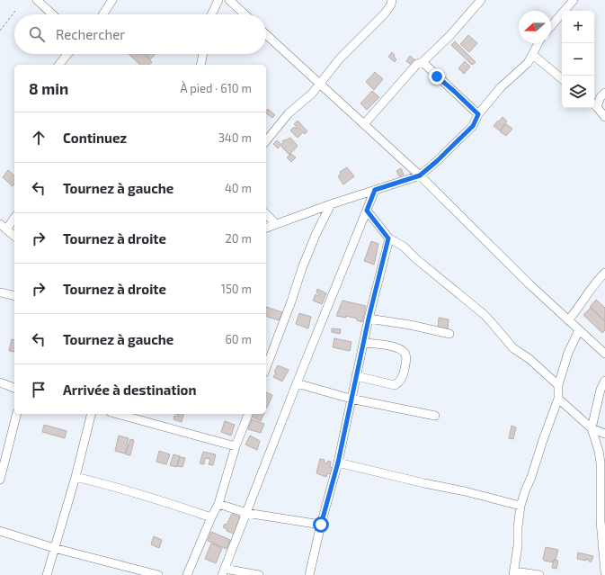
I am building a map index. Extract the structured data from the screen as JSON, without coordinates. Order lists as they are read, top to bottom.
{
  "north": "left",
  "page": {
    "map_buttons": ["+", "−"],
    "search": "Rechercher",
    "heading": ["8 min", "À pied · 610 m"],
    "list": [
      ["Continuez", "340 m"],
      ["Tournez à gauche", "40 m"],
      ["Tournez à droite", "20 m"],
      ["Tournez à droite", "150 m"],
      ["Tournez à gauche", "60 m"],
      "Arrivée à destination"
    ]
  }
}
